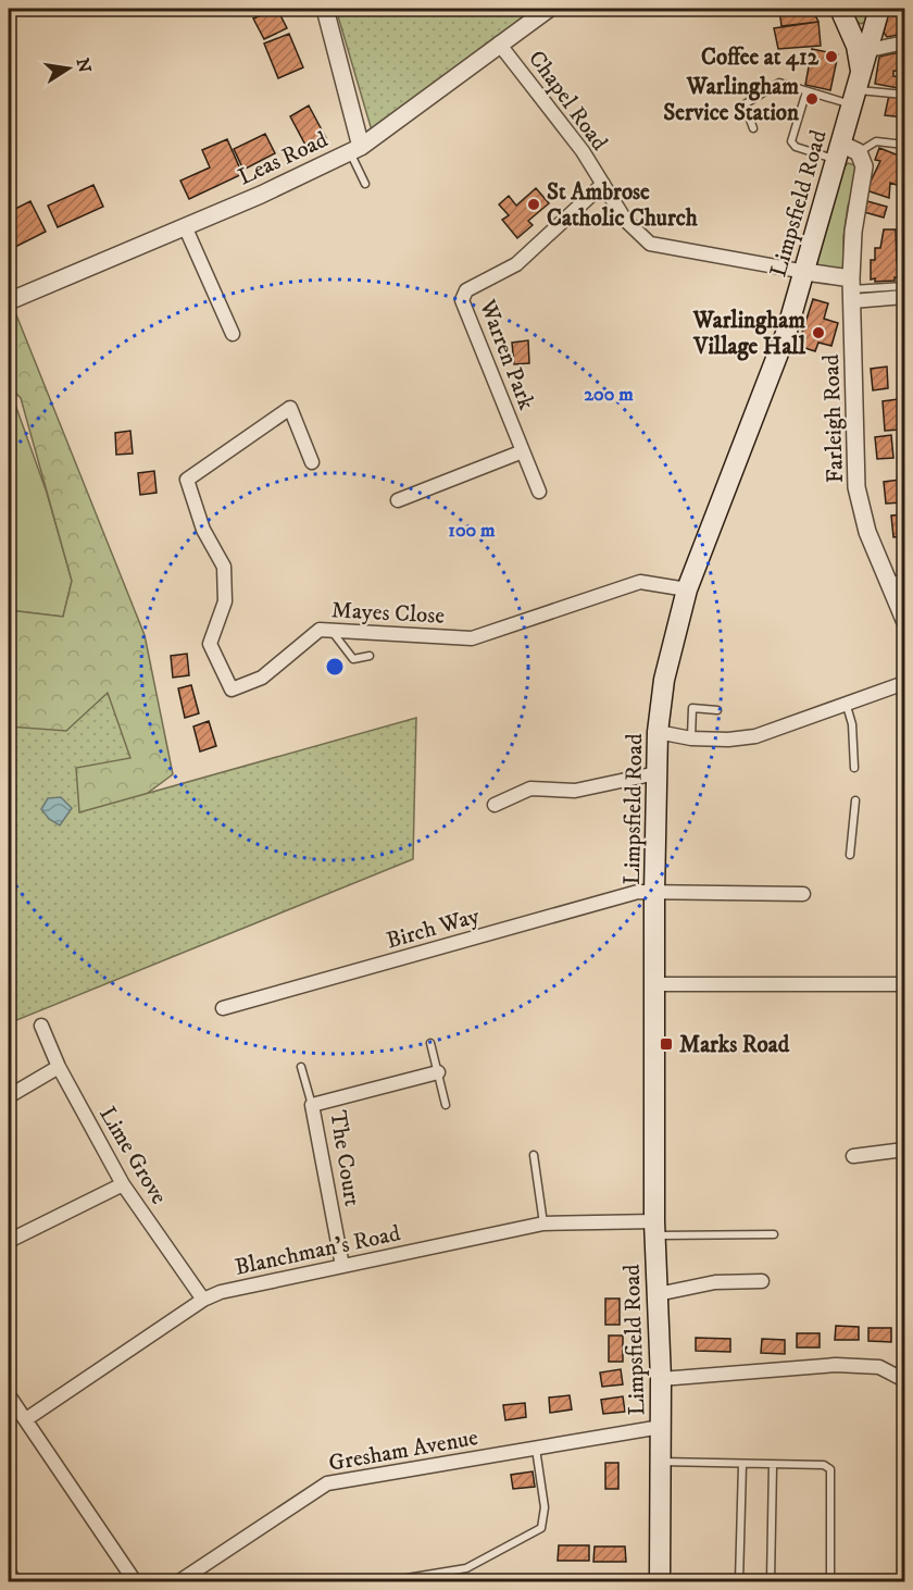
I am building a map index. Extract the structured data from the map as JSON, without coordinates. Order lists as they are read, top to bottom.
{
  "streets": {
    "main road": ["Limpsfield Road"],
    "street": [
      "Chapel Road",
      "Leas Road",
      "Warren Park",
      "Farleigh Road",
      "Mayes Close",
      "Birch Way",
      "Lime Grove",
      "The Court",
      "Blanchman's Road",
      "Gresham Avenue"
    ]
  },
  "crossings": [
    ["Chapel Road", "Leas Road"],
    ["Chapel Road", "Limpsfield Road"],
    ["Chapel Road", "Warren Park"],
    ["Limpsfield Road", "Farleigh Road"],
    ["Limpsfield Road", "Mayes Close"],
    ["Limpsfield Road", "Birch Way"],
    ["Limpsfield Road", "Blanchman's Road"],
    ["Limpsfield Road", "Gresham Avenue"],
    ["Lime Grove", "Blanchman's Road"],
    ["The Court", "Blanchman's Road"]
  ],
  "places": {
    "other": [
      "Coffee at 412",
      "Warlingham Service Station",
      "St Ambrose Catholic Church",
      "Warlingham Village Hall"
    ],
    "transit": ["Marks Road"]
  },
  "north": "right",
  "rings": ["200 m", "100 m"]
}
